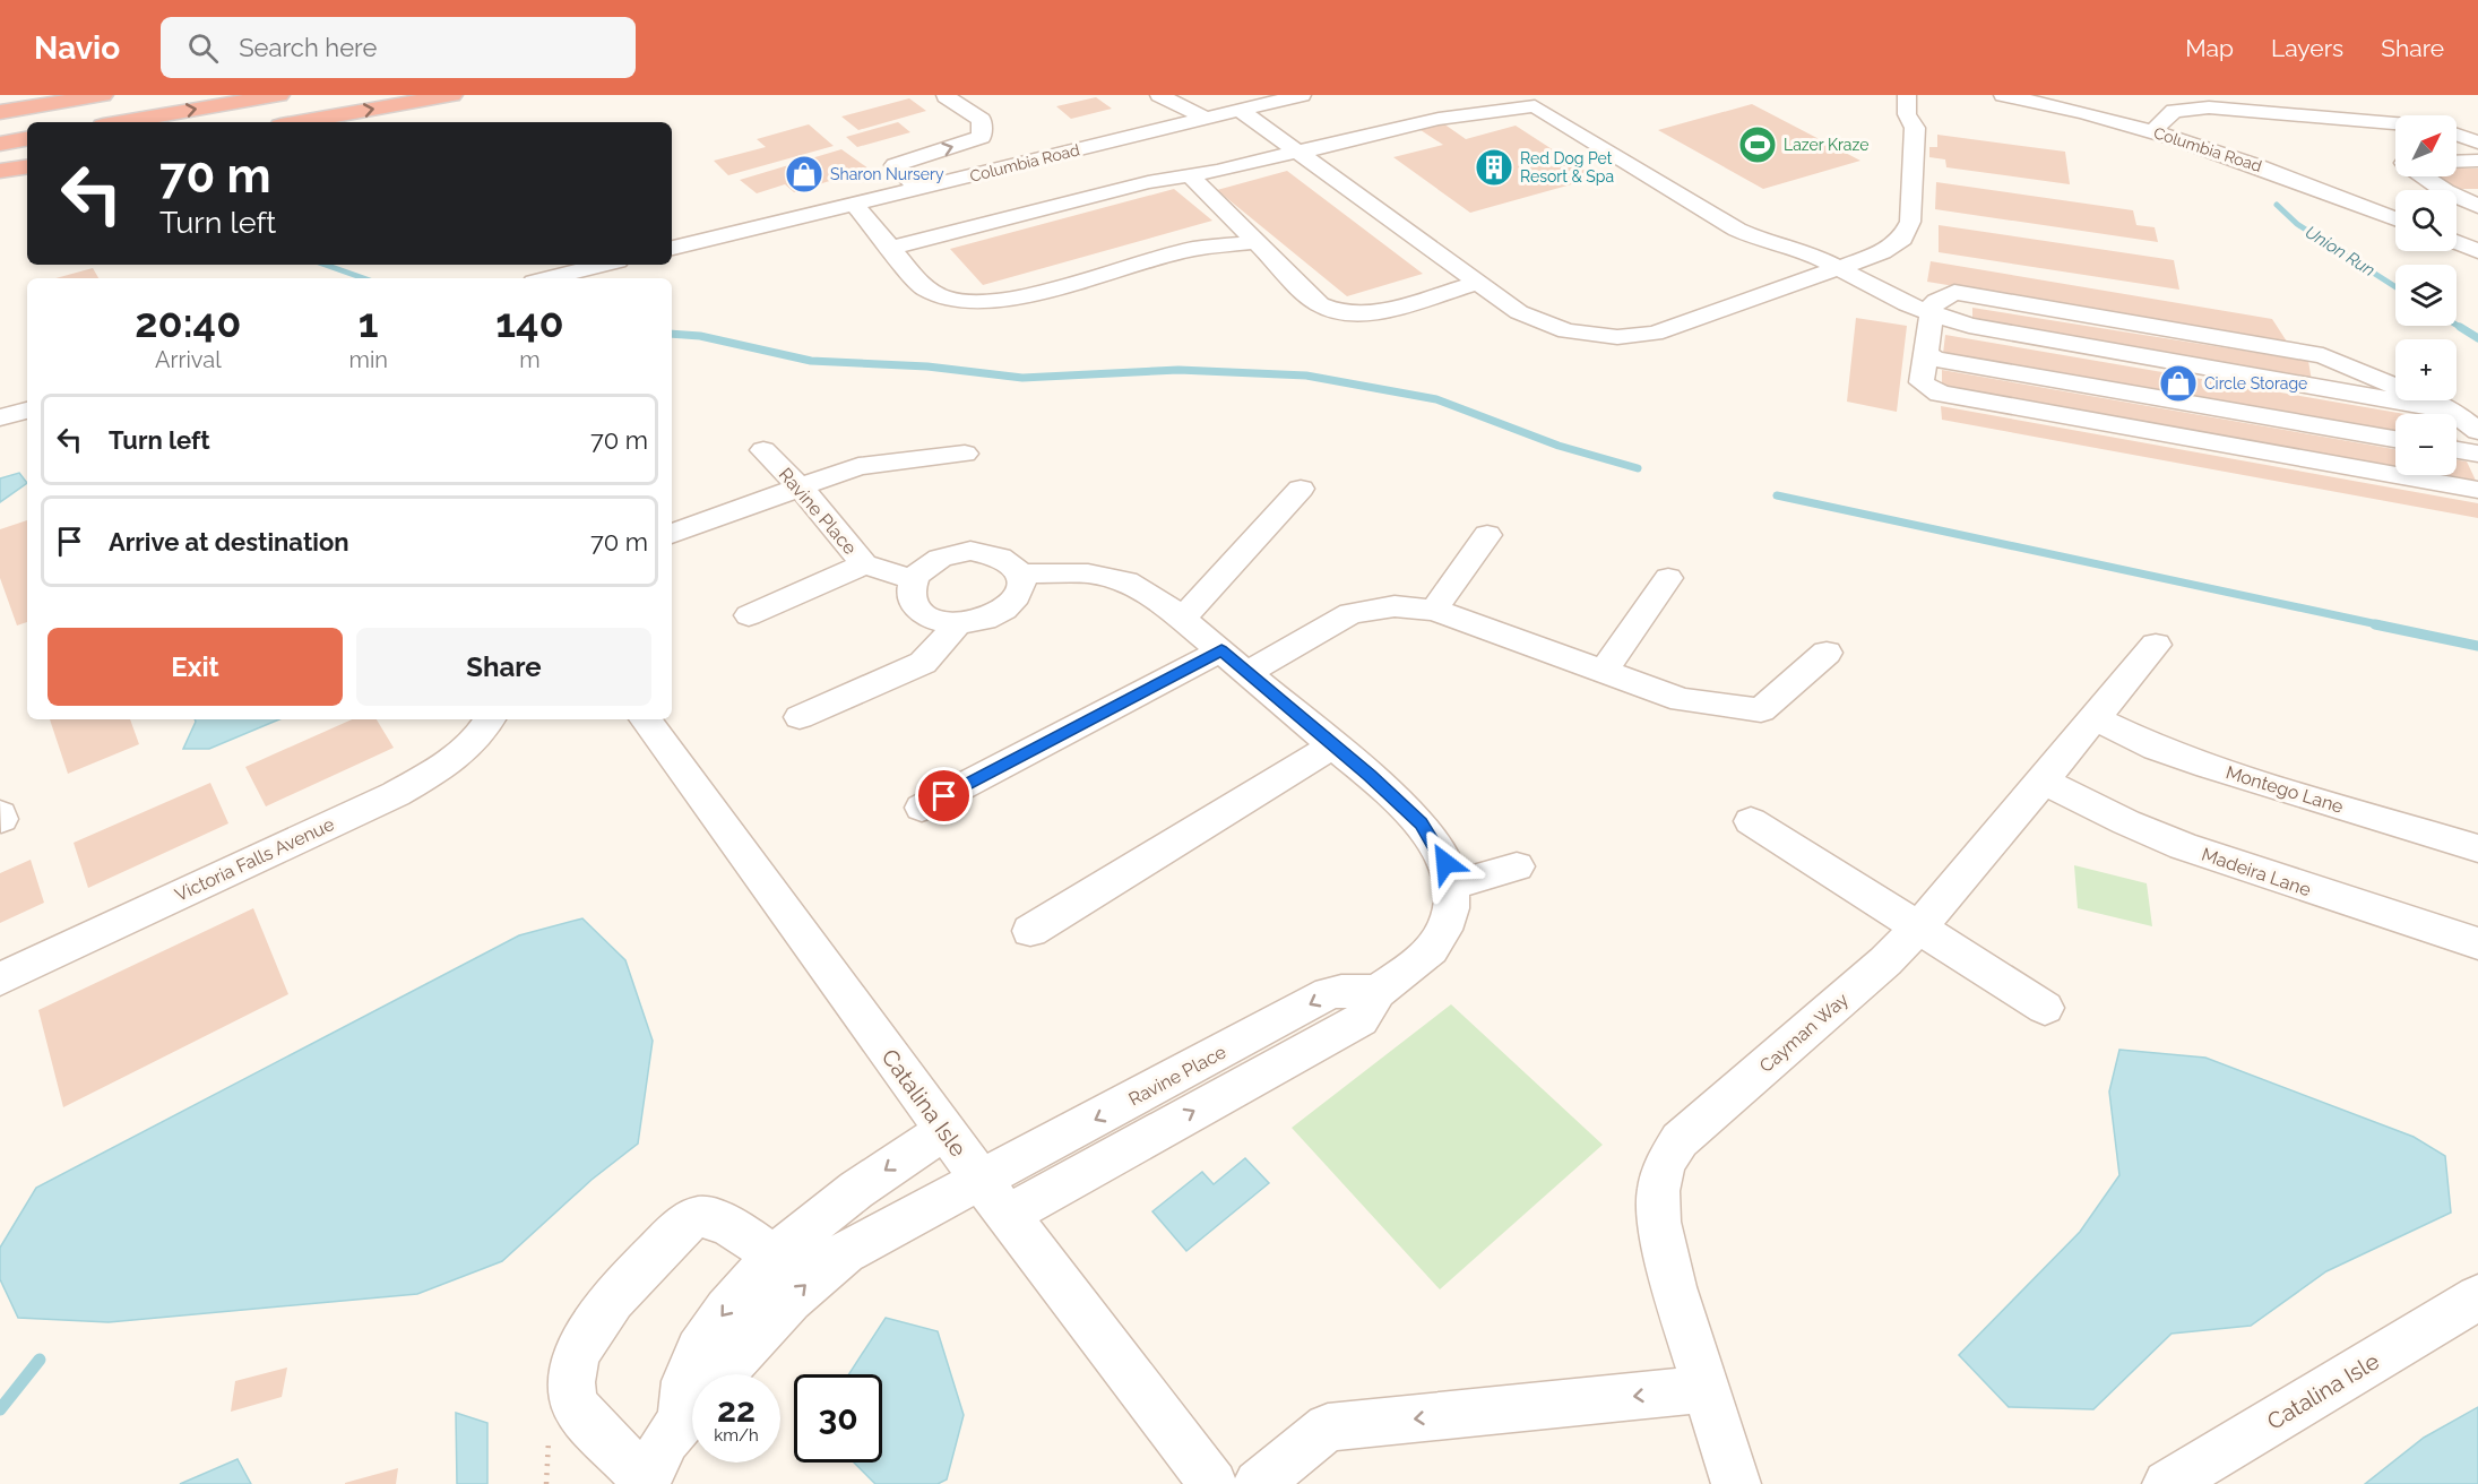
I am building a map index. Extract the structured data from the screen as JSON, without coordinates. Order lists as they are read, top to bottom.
{
  "streets": {
    "street": [
      "Columbia Road",
      "Ravine Place",
      "Montego Lane",
      "Victoria Falls Avenue",
      "Madeira Lane",
      "Cayman Way",
      "Catalina Isle"
    ]
  },
  "crossings": [
    ["Ravine Place", "Catalina Isle"],
    ["Montego Lane", "Cayman Way"],
    ["Madeira Lane", "Cayman Way"]
  ],
  "water": ["Union Run"],
  "places": {
    "sports": ["Lazer Kraze"],
    "building": ["Red Dog Pet Resort & Spa"],
    "shop": ["Sharon Nursery", "Circle Storage"]
  },
  "north": "top right",
  "page": {
    "header": "Navio",
    "search": "Search here",
    "nav": ["Map", "Layers", "Share"],
    "map_buttons": ["+", "−"],
    "turn": ["70 m", "Turn left"],
    "eta": [
      "20:40",
      "Arrival",
      "1",
      "min",
      "140",
      "m"
    ],
    "list": [
      {
        "name": "Turn left",
        "value": "70 m"
      },
      {
        "name": "Arrive at destination",
        "value": "70 m"
      }
    ],
    "buttons": ["Exit", "Share"],
    "speed": "22 km/h",
    "limit": "30"
  }
}
